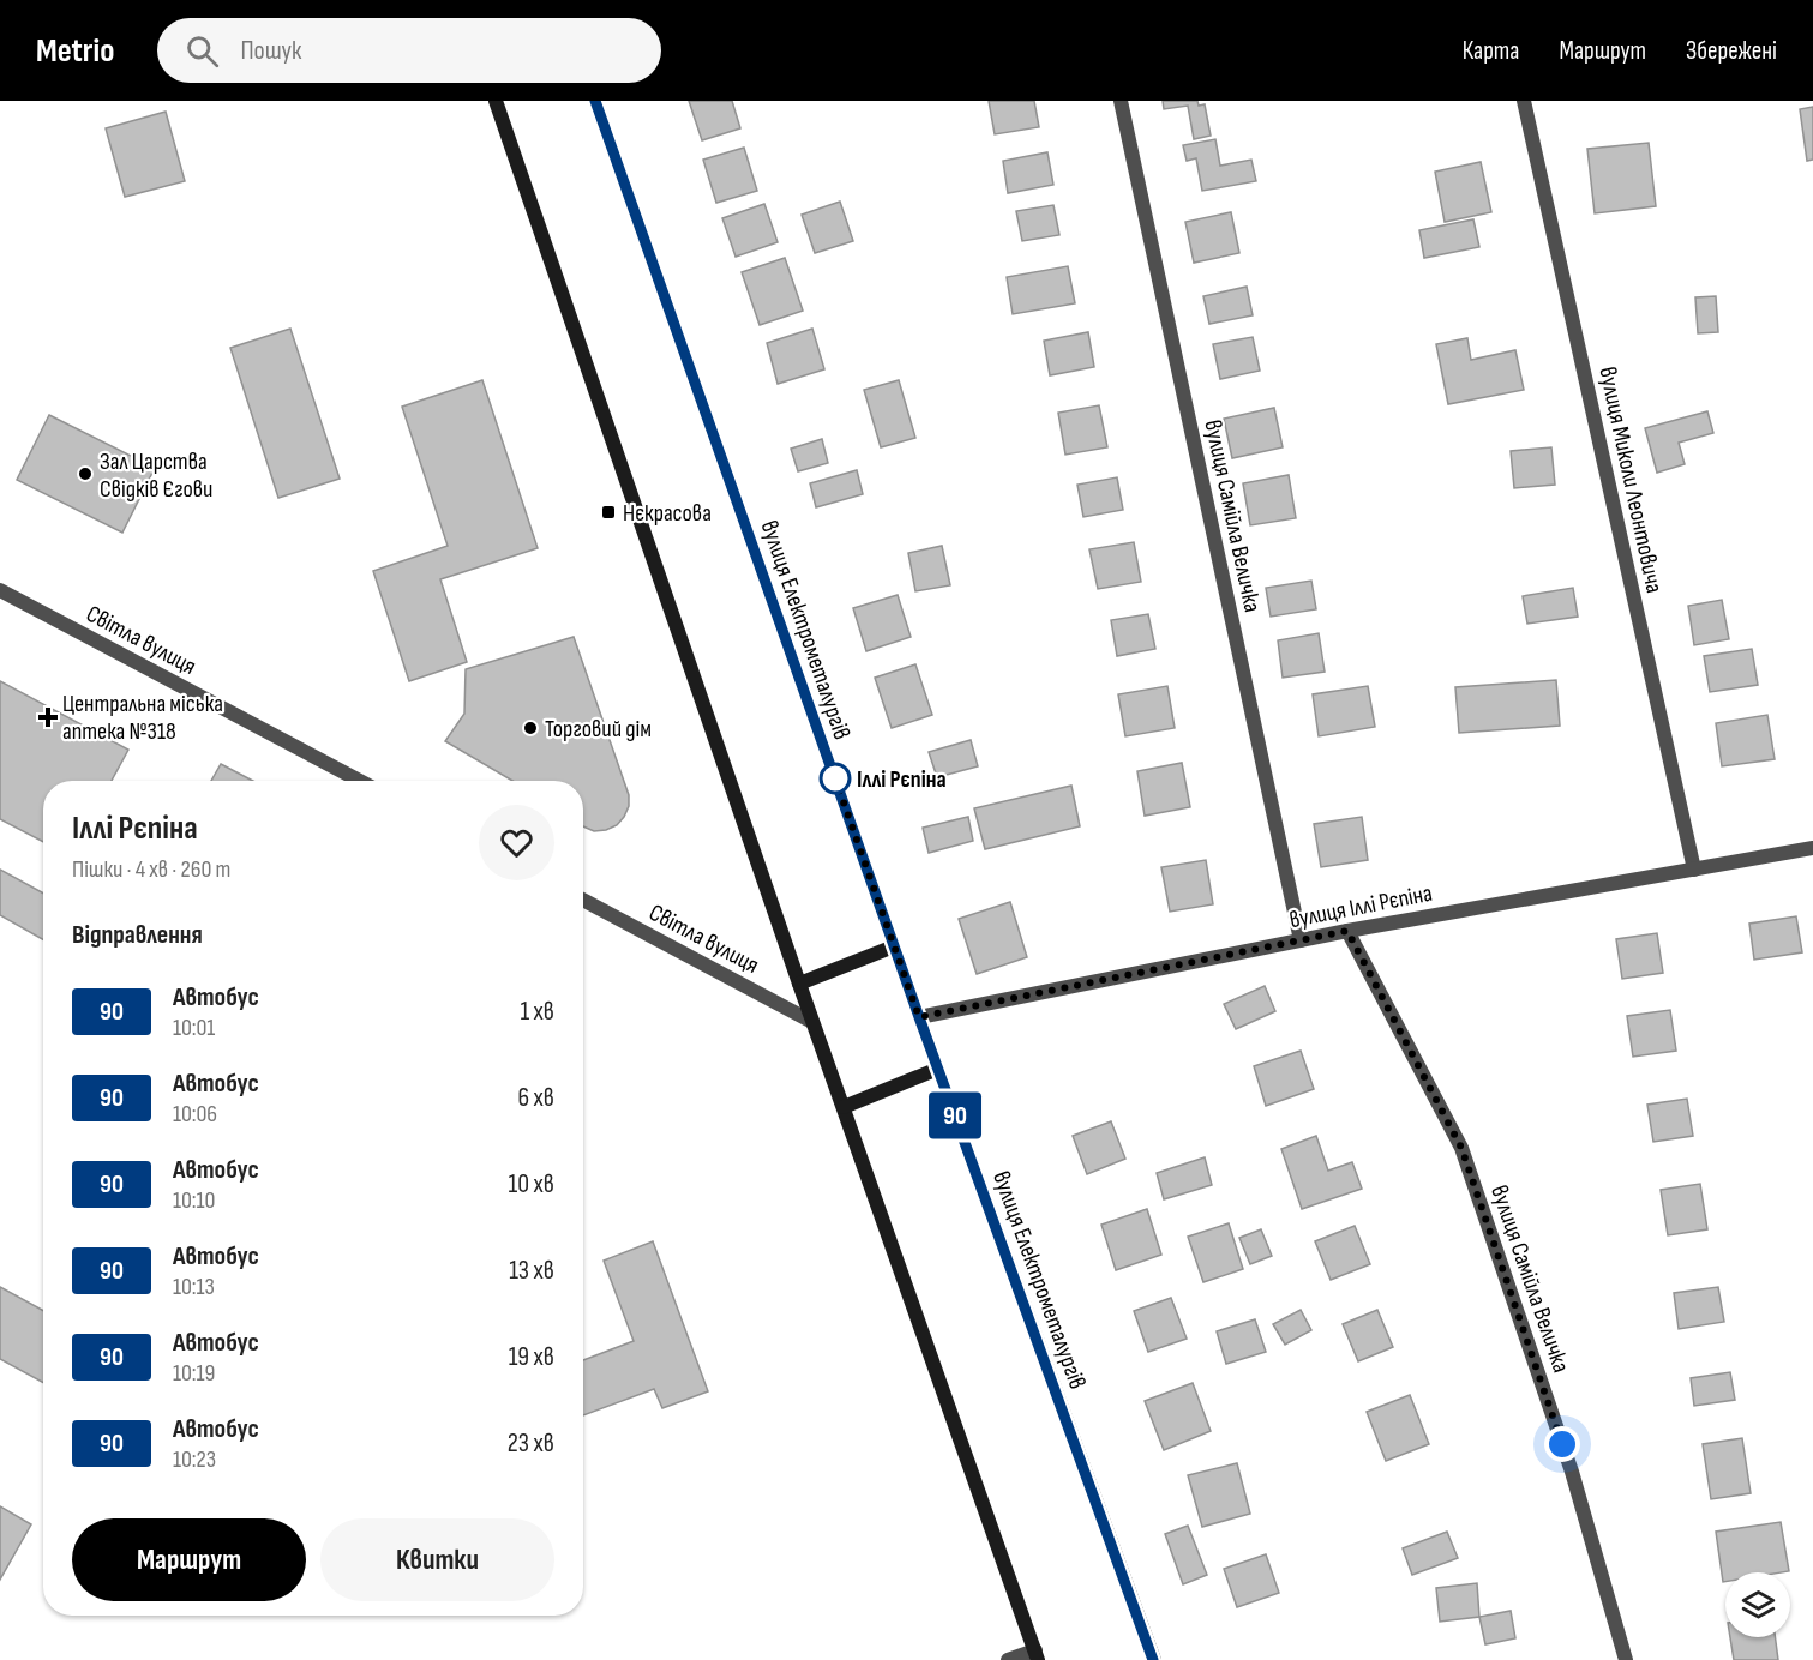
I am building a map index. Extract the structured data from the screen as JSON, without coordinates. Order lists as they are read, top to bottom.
{
  "streets": {
    "main road": ["вулиця Електрометалургів"],
    "street": [
      "вулиця Миколи Леонтовича",
      "вулиця Самійла Величка",
      "Світла вулиця",
      "вулиця Іллі Рєпіна"
    ]
  },
  "crossings": [
    ["вулиця Миколи Леонтовича", "вулиця Іллі Рєпіна"],
    ["вулиця Самійла Величка", "вулиця Іллі Рєпіна"],
    ["вулиця Електрометалургів", "вулиця Іллі Рєпіна"]
  ],
  "places": {
    "other": ["Зал Царства Свідків Єгови", "Торговий дім", "Іллі Рєпіна"],
    "transit": ["Нєкрасова"],
    "health": ["Центральна міська аптека №318"]
  },
  "lines": ["bus line 90"],
  "page": {
    "header": "Metrio",
    "search": "Пошук",
    "nav": ["Карта", "Маршрут", "Збережені"],
    "on_map": "90",
    "heading": [
      ["Іллі Рєпіна", "Пішки · 4 хв · 260 m"],
      "Відправлення"
    ],
    "list": [
      {
        "mark": "90",
        "name": "Автобус",
        "note": "10:01",
        "value": "1 хв"
      },
      {
        "mark": "90",
        "name": "Автобус",
        "note": "10:06",
        "value": "6 хв"
      },
      {
        "mark": "90",
        "name": "Автобус",
        "note": "10:10",
        "value": "10 хв"
      },
      {
        "mark": "90",
        "name": "Автобус",
        "note": "10:13",
        "value": "13 хв"
      },
      {
        "mark": "90",
        "name": "Автобус",
        "note": "10:19",
        "value": "19 хв"
      },
      {
        "mark": "90",
        "name": "Автобус",
        "note": "10:23",
        "value": "23 хв"
      }
    ],
    "buttons": ["Маршрут", "Квитки"]
  }
}
